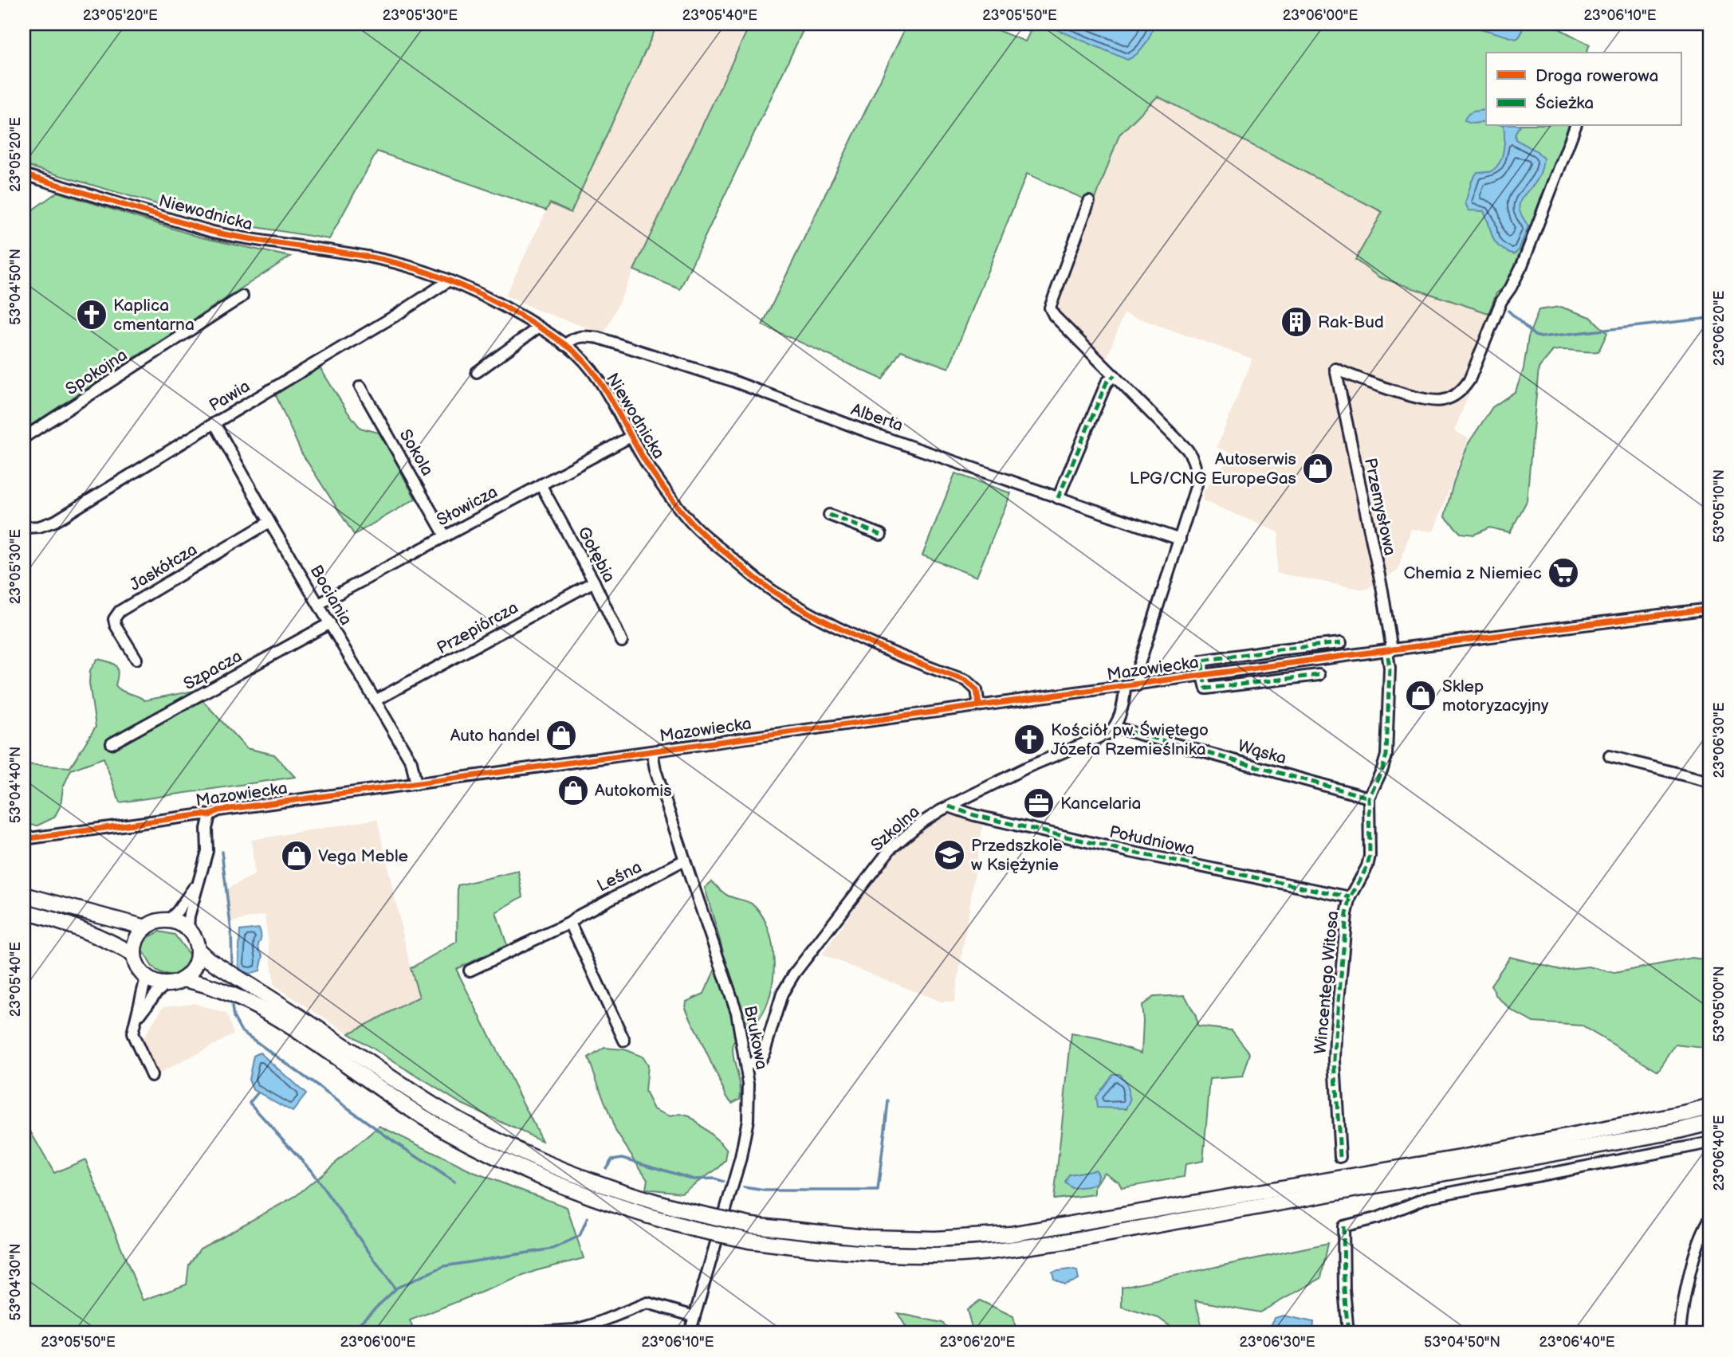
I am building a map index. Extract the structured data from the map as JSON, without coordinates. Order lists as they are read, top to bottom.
{
  "streets": {
    "street": [
      "Niewodnicka",
      "Spokojna",
      "Pawia",
      "Alberta",
      "Sokola",
      "Słowicza",
      "Przemysłowa",
      "Gołębia",
      "Jaskółcza",
      "Bociania",
      "Przepiórcza",
      "Mazowiecka",
      "Szpacza",
      "Wąska",
      "Szkolna",
      "Południowa",
      "Leśna",
      "Wincentego Witosa",
      "Brukowa"
    ]
  },
  "crossings": [
    ["Niewodnicka", "Pawia"],
    ["Niewodnicka", "Alberta"],
    ["Niewodnicka", "Słowicza"],
    ["Niewodnicka", "Mazowiecka"],
    ["Pawia", "Bociania"],
    ["Sokola", "Słowicza"],
    ["Słowicza", "Gołębia"],
    ["Słowicza", "Bociania"],
    ["Przemysłowa", "Mazowiecka"],
    ["Przemysłowa", "Wincentego Witosa"],
    ["Gołębia", "Przepiórcza"],
    ["Jaskółcza", "Bociania"],
    ["Bociania", "Przepiórcza"],
    ["Bociania", "Mazowiecka"],
    ["Bociania", "Szpacza"],
    ["Mazowiecka", "Wincentego Witosa"],
    ["Mazowiecka", "Brukowa"],
    ["Wąska", "Szkolna"],
    ["Wąska", "Wincentego Witosa"],
    ["Szkolna", "Południowa"],
    ["Szkolna", "Brukowa"],
    ["Południowa", "Wincentego Witosa"],
    ["Leśna", "Brukowa"]
  ],
  "places": {
    "church": ["Kaplica cmentarna", "Kościół pw. Świętego Józefa Rzemieślnika"],
    "building": ["Rak-Bud"],
    "shop": [
      "Autoserwis LPG/CNG EuropeGas",
      "Sklep motoryzacyjny",
      "Auto handel",
      "Autokomis",
      "Vega Meble"
    ],
    "supermarket": ["Chemia z Niemiec"],
    "office": ["Kancelaria"],
    "school or university": ["Przedszkole w Księżynie"]
  },
  "legend": ["Droga rowerowa", "Ścieżka"],
  "coordinates": [
    "23°05'20\"E",
    "23°05'30\"E",
    "23°05'40\"E",
    "23°05'50\"E",
    "23°06'00\"E",
    "23°06'10\"E",
    "53°04'50\"N",
    "23°06'20\"E",
    "53°05'10\"N",
    "23°06'30\"E",
    "53°04'40\"N",
    "53°05'00\"N",
    "23°06'40\"E",
    "53°04'30\"N"
  ]
}
